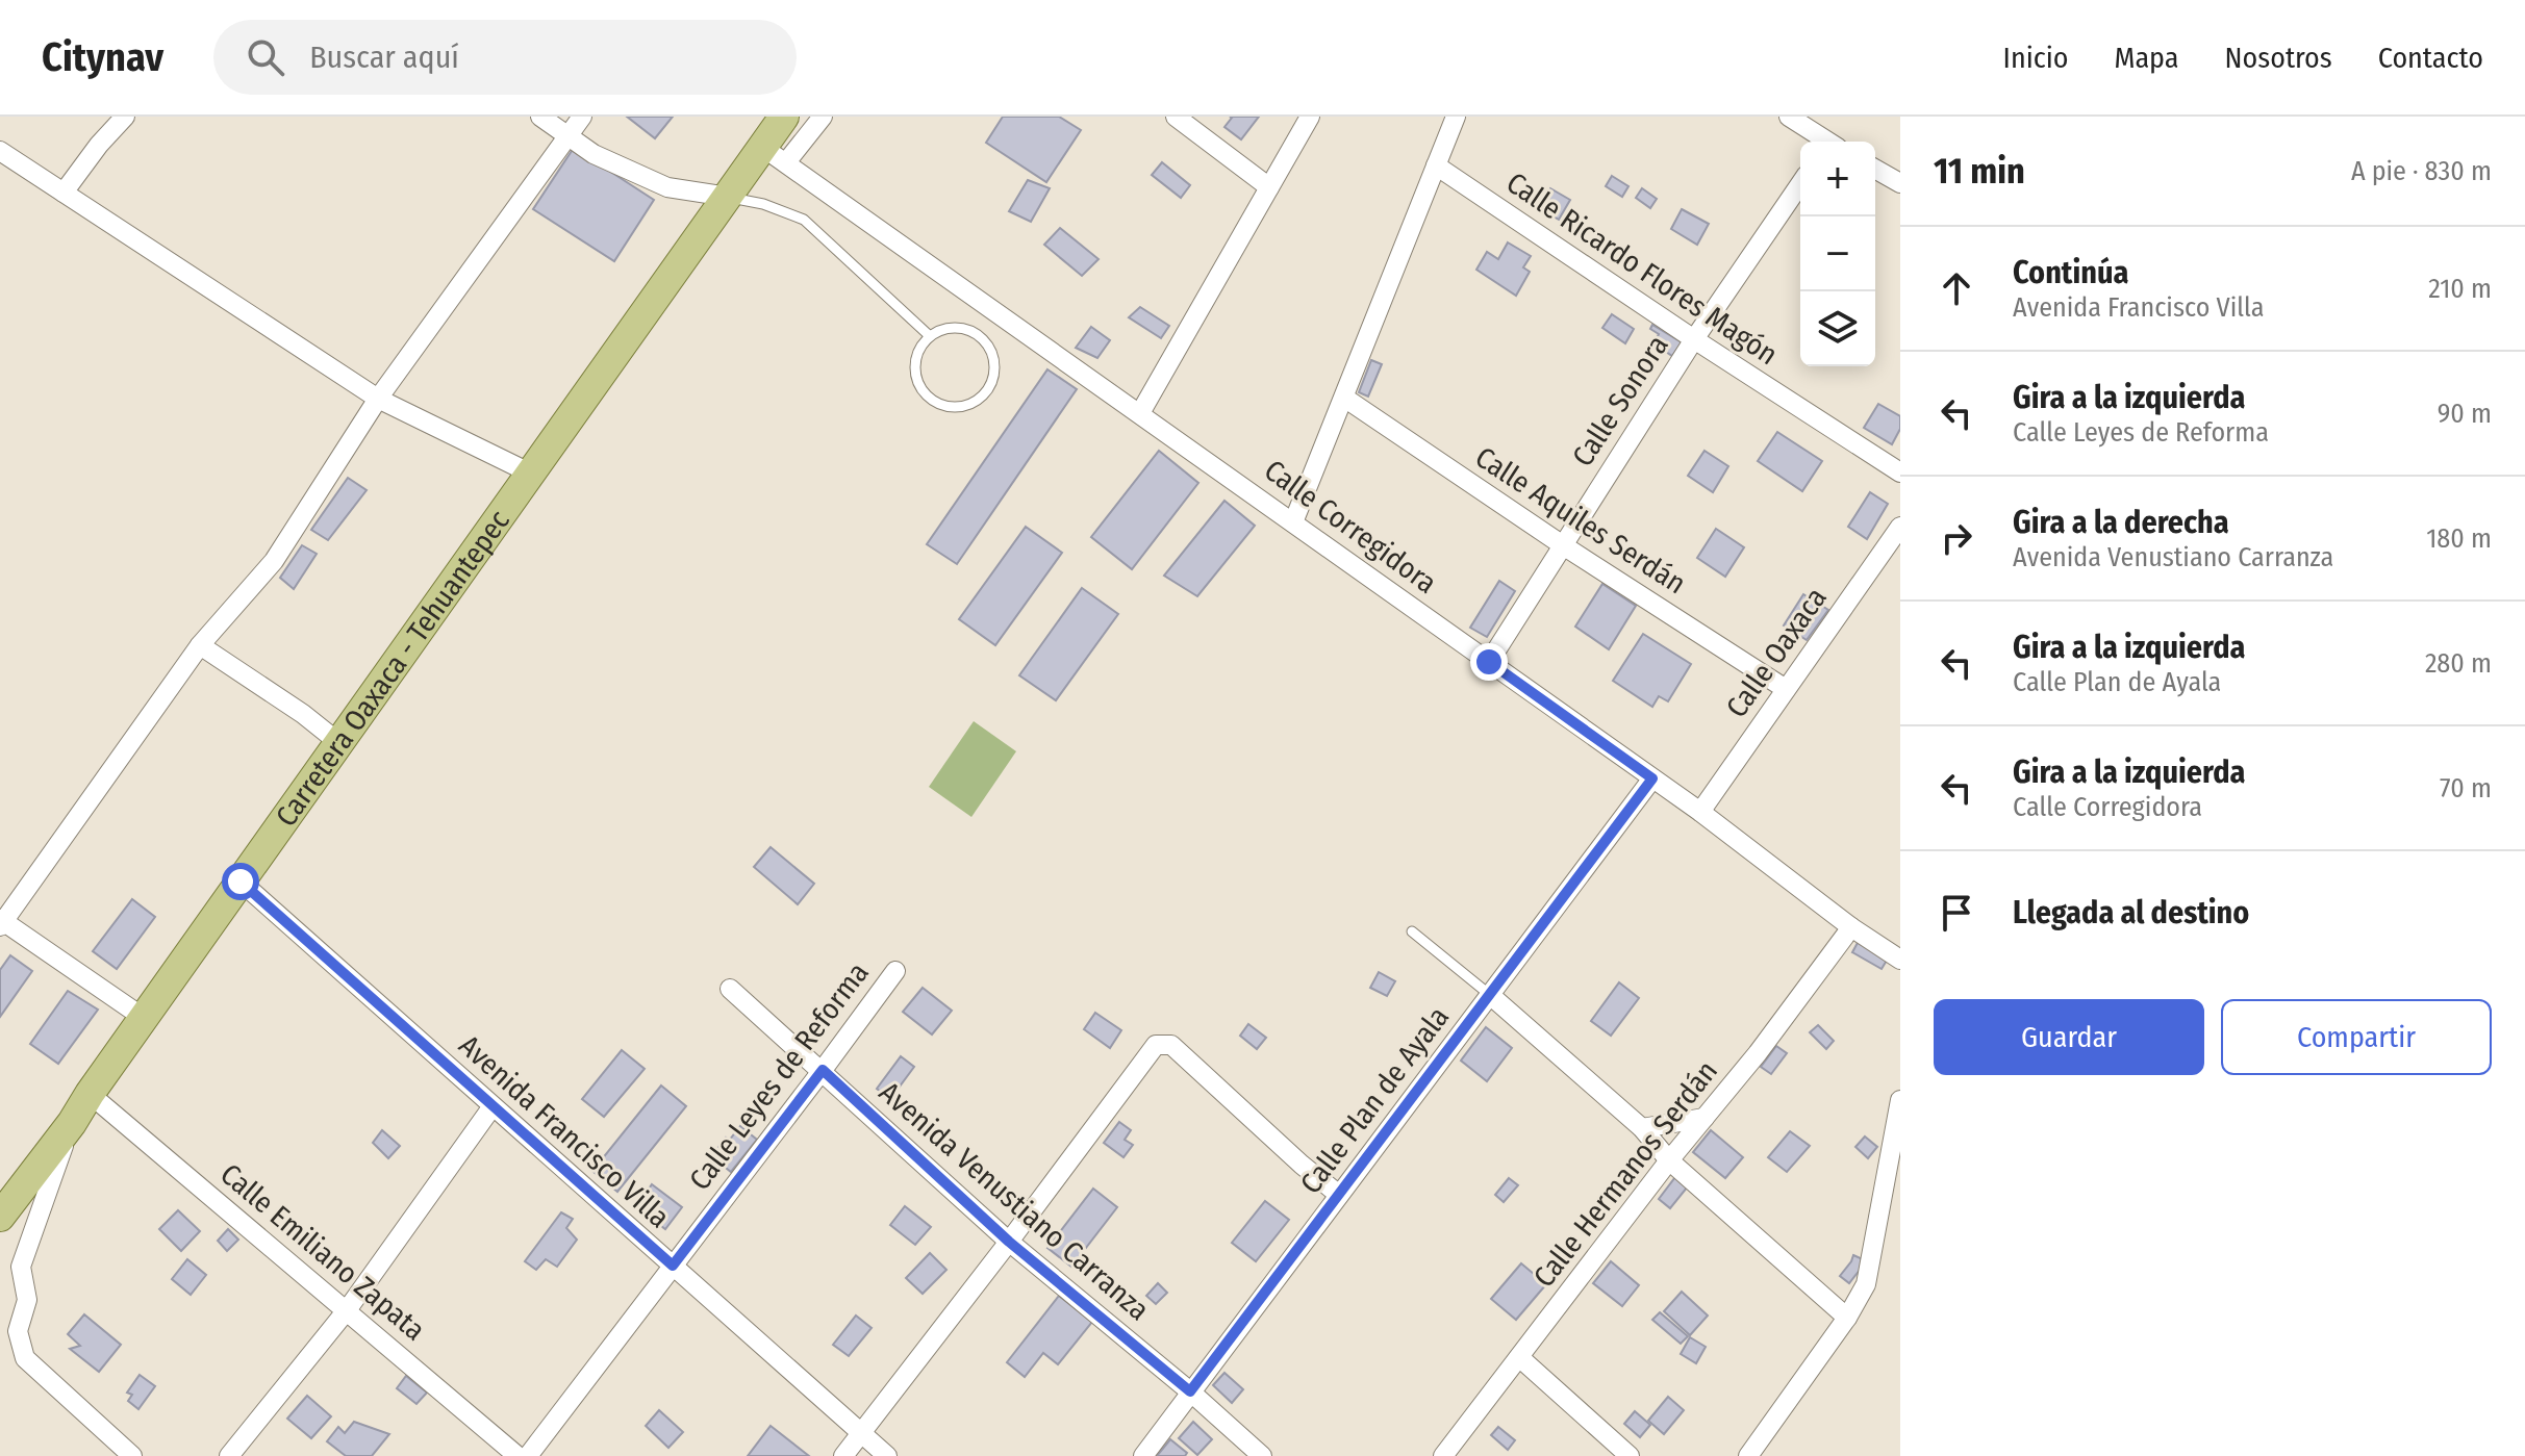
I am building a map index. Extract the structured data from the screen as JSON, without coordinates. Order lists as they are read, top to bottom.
{
  "streets": {
    "main road": ["Carretera Oaxaca - Tehuantepec"],
    "street": [
      "Calle Ricardo Flores Magón",
      "Calle Sonora",
      "Calle Aquiles Serdán",
      "Calle Corregidora",
      "Calle Oaxaca",
      "Calle Leyes de Reforma",
      "Calle Plan de Ayala",
      "Avenida Francisco Villa",
      "Calle Hermanos Serdán",
      "Avenida Venustiano Carranza",
      "Calle Emiliano Zapata"
    ]
  },
  "crossings": [
    ["Calle Ricardo Flores Magón", "Calle Sonora"],
    ["Calle Sonora", "Calle Aquiles Serdán"],
    ["Calle Sonora", "Calle Corregidora"],
    ["Calle Aquiles Serdán", "Calle Oaxaca"],
    ["Calle Corregidora", "Calle Oaxaca"],
    ["Calle Corregidora", "Carretera Oaxaca - Tehuantepec"],
    ["Calle Corregidora", "Calle Plan de Ayala"],
    ["Calle Corregidora", "Calle Hermanos Serdán"],
    ["Carretera Oaxaca - Tehuantepec", "Avenida Francisco Villa"],
    ["Carretera Oaxaca - Tehuantepec", "Calle Emiliano Zapata"],
    ["Calle Leyes de Reforma", "Avenida Francisco Villa"],
    ["Calle Leyes de Reforma", "Avenida Venustiano Carranza"],
    ["Calle Plan de Ayala", "Avenida Venustiano Carranza"]
  ],
  "page": {
    "header": "Citynav",
    "search": "Buscar aquí",
    "nav": [
      "Inicio",
      "Mapa",
      "Nosotros",
      "Contacto"
    ],
    "heading": ["11 min", "A pie · 830 m"],
    "map_buttons": ["+", "−"],
    "list": [
      ["Continúa", "Avenida Francisco Villa", "210 m"],
      ["Gira a la izquierda", "Calle Leyes de Reforma", "90 m"],
      ["Gira a la derecha", "Avenida Venustiano Carranza", "180 m"],
      ["Gira a la izquierda", "Calle Plan de Ayala", "280 m"],
      ["Gira a la izquierda", "Calle Corregidora", "70 m"],
      "Llegada al destino"
    ],
    "buttons": ["Guardar", "Compartir"]
  }
}
